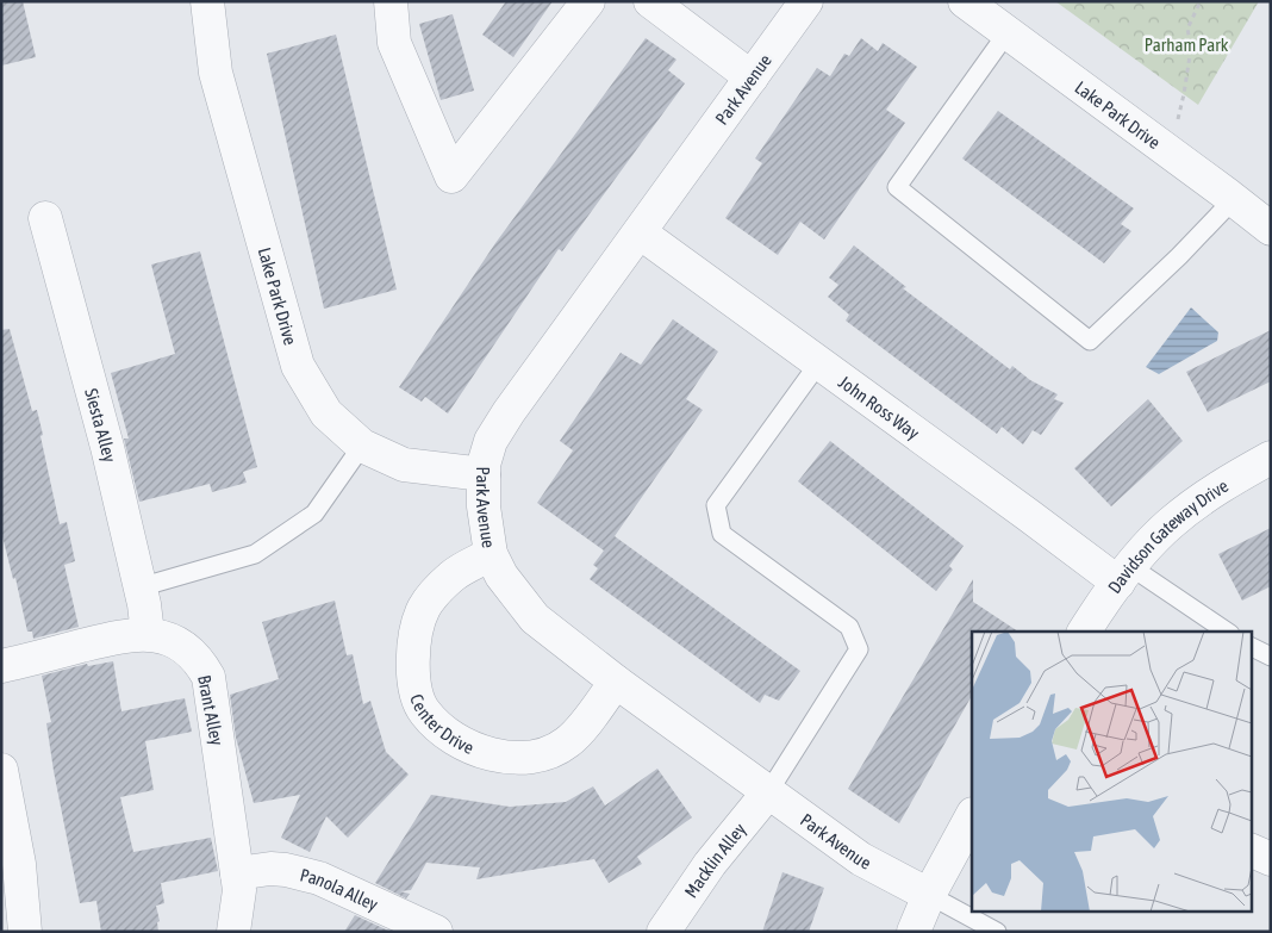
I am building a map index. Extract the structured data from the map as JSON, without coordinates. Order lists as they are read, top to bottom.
{
  "streets": {
    "street": [
      "Park Avenue",
      "Lake Park Drive",
      "John Ross Way",
      "Siesta Alley",
      "Davidson Gateway Drive",
      "Brant Alley",
      "Center Drive",
      "Macklin Alley",
      "Panola Alley"
    ]
  },
  "crossings": [
    ["Park Avenue", "Lake Park Drive"],
    ["Park Avenue", "John Ross Way"],
    ["Park Avenue", "Center Drive"],
    ["Park Avenue", "Macklin Alley"],
    ["John Ross Way", "Davidson Gateway Drive"],
    ["Siesta Alley", "Brant Alley"],
    ["Brant Alley", "Panola Alley"]
  ],
  "parks": ["Parham Park"]
}
